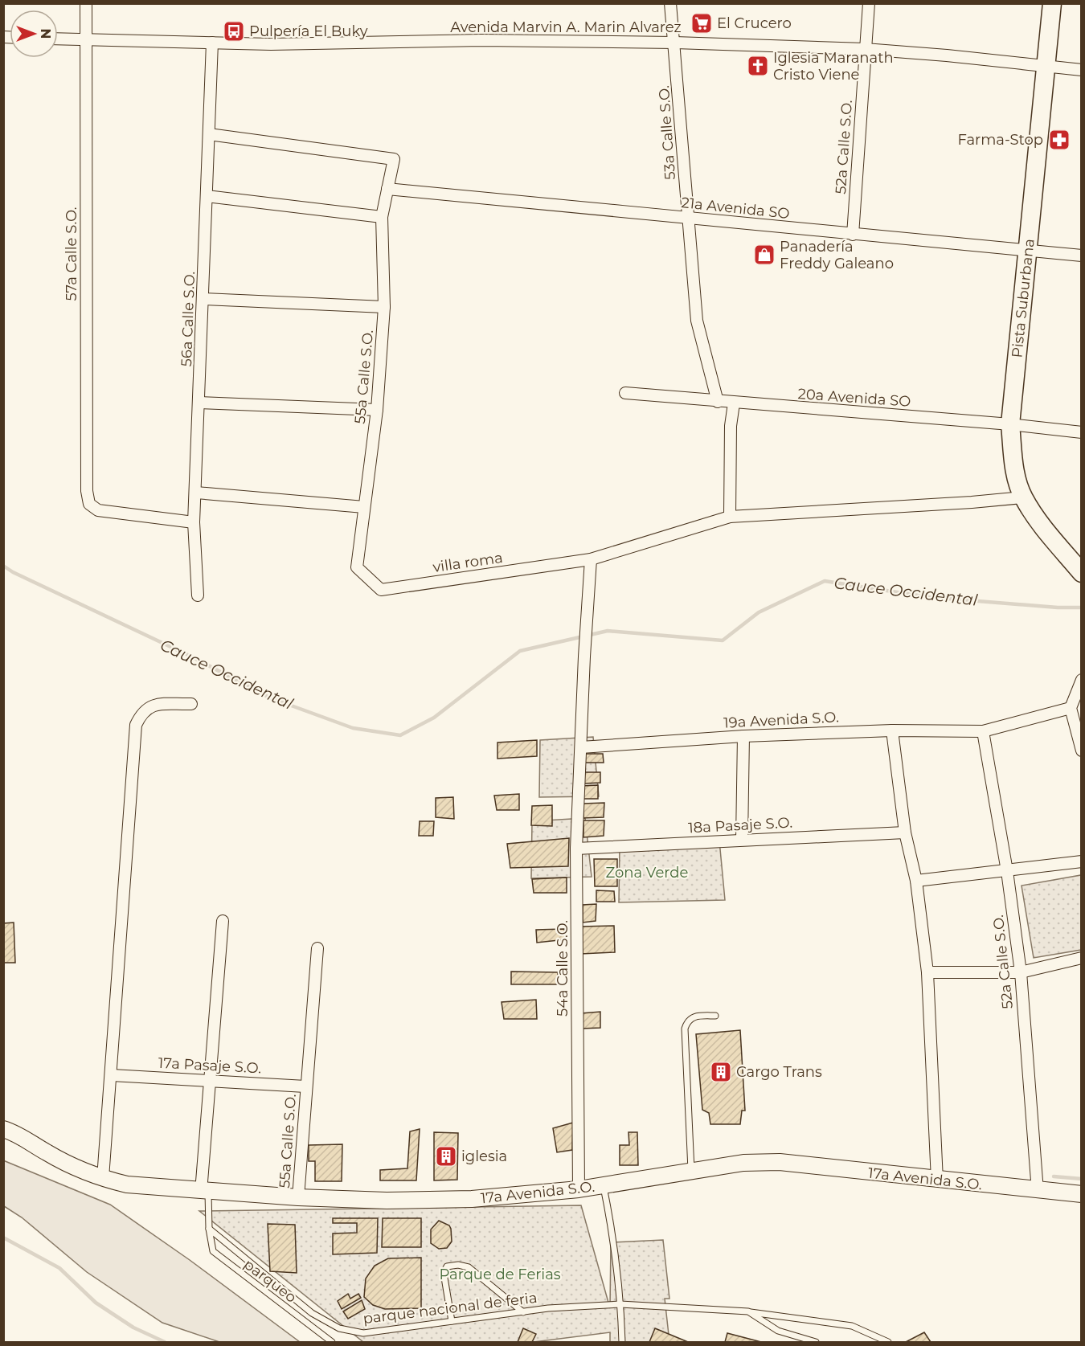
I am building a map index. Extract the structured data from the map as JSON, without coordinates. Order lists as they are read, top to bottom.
{
  "streets": {
    "main road": ["Pista Suburbana"],
    "street": [
      "Avenida Marvin A. Marin Alvarez",
      "53a Calle S.O.",
      "52a Calle S.O.",
      "21a Avenida SO",
      "57a Calle S.O.",
      "56a Calle S.O.",
      "55a Calle S.O.",
      "20a Avenida SO",
      "villa roma",
      "19a Avenida S.O.",
      "18a Pasaje S.O.",
      "54a Calle S.O.",
      "17a Pasaje S.O.",
      "17a Avenida S.O."
    ],
    "lane": ["parqueo", "parque nacional de feria"]
  },
  "crossings": [
    ["Avenida Marvin A. Marin Alvarez", "53a Calle S.O."],
    ["Avenida Marvin A. Marin Alvarez", "52a Calle S.O."],
    ["Avenida Marvin A. Marin Alvarez", "57a Calle S.O."],
    ["Avenida Marvin A. Marin Alvarez", "Pista Suburbana"],
    ["Avenida Marvin A. Marin Alvarez", "56a Calle S.O."],
    ["53a Calle S.O.", "21a Avenida SO"],
    ["53a Calle S.O.", "20a Avenida SO"],
    ["52a Calle S.O.", "21a Avenida SO"],
    ["52a Calle S.O.", "19a Avenida S.O."],
    ["52a Calle S.O.", "17a Avenida S.O."],
    ["21a Avenida SO", "Pista Suburbana"],
    ["21a Avenida SO", "55a Calle S.O."],
    ["57a Calle S.O.", "56a Calle S.O."],
    ["Pista Suburbana", "20a Avenida SO"],
    ["Pista Suburbana", "villa roma"],
    ["56a Calle S.O.", "55a Calle S.O."],
    ["55a Calle S.O.", "villa roma"],
    ["55a Calle S.O.", "17a Pasaje S.O."],
    ["55a Calle S.O.", "17a Avenida S.O."],
    ["19a Avenida S.O.", "54a Calle S.O."],
    ["18a Pasaje S.O.", "54a Calle S.O."],
    ["54a Calle S.O.", "17a Avenida S.O."],
    ["parqueo", "parque nacional de feria"]
  ],
  "water": ["Cauce Occidental"],
  "parks": ["Zona Verde", "Parque de Ferias"],
  "places": {
    "supermarket": ["El Crucero"],
    "bus stop": ["Pulpería El Buky"],
    "church": ["Iglesia Maranath Cristo Viene"],
    "pharmacy": ["Farma-Stop"],
    "shop": ["Panadería Freddy Galeano"],
    "building": ["Cargo Trans", "iglesia"]
  },
  "north": "right"
}
